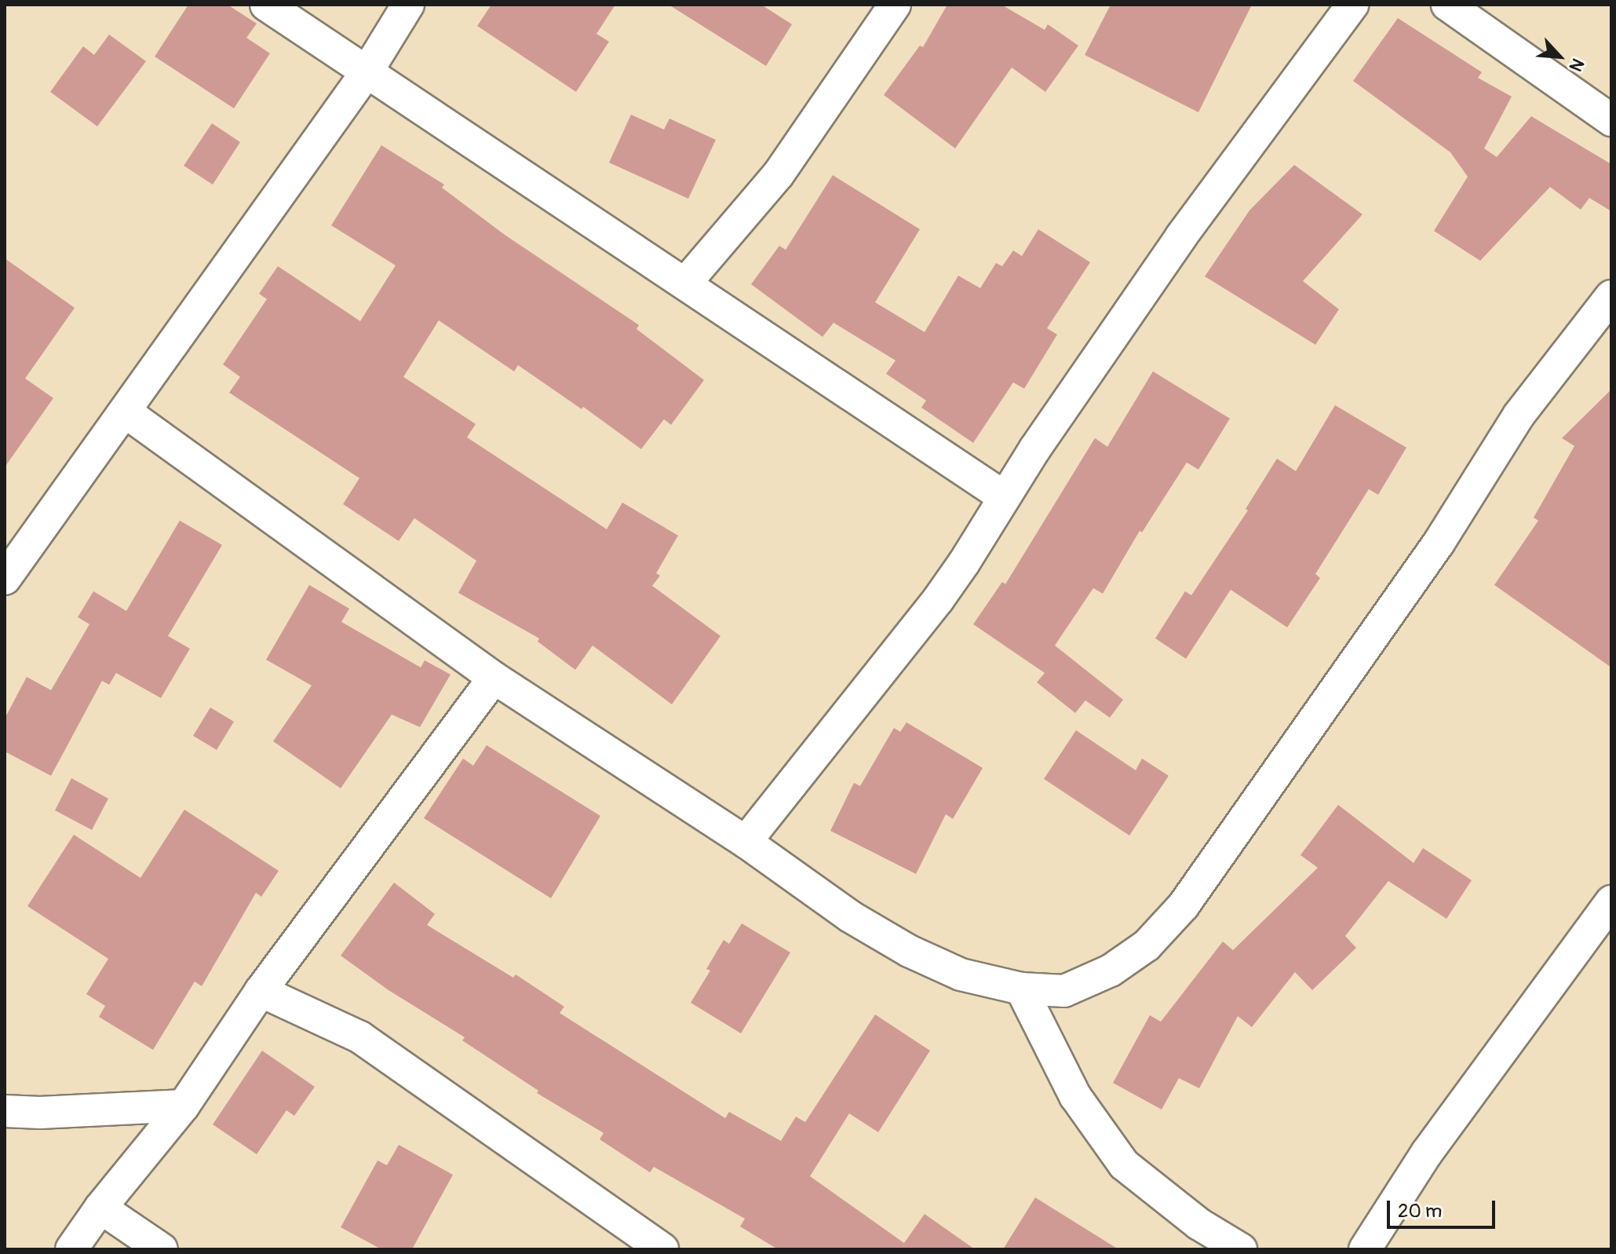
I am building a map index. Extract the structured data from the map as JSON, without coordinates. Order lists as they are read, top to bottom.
{
  "scale_bar": "20 m",
  "north": "bottom right"
}
